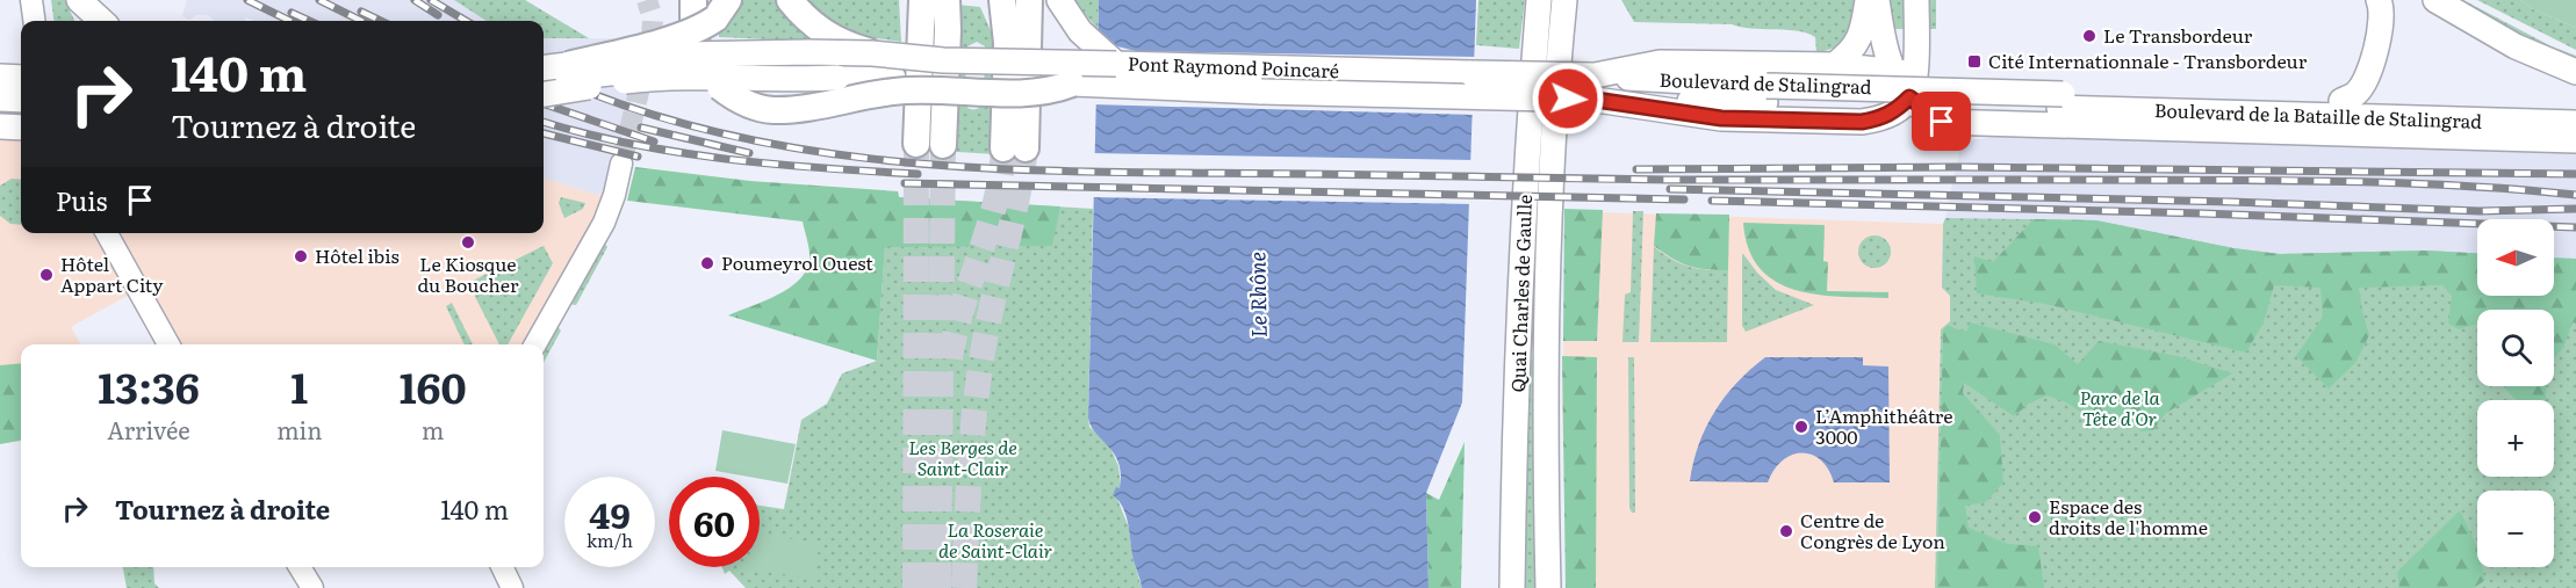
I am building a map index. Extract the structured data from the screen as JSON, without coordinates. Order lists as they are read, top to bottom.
{
  "streets": {
    "main road": [
      "Pont Raymond Poincaré",
      "Boulevard de Stalingrad",
      "Boulevard de la Bataille de Stalingrad",
      "Quai Charles de Gaulle"
    ]
  },
  "crossings": [
    ["Pont Raymond Poincaré", "Boulevard de Stalingrad"],
    ["Boulevard de Stalingrad", "Boulevard de la Bataille de Stalingrad"]
  ],
  "water": ["Le Rhône"],
  "parks": ["Parc de la Tête d'Or", "Les Berges de Saint-Clair", "La Roseraie de Saint-Clair"],
  "places": {
    "other": [
      "Le Transbordeur",
      "Le Kiosque du Boucher",
      "Hôtel ibis",
      "Poumeyrol Ouest",
      "Hôtel Appart City",
      "L’Amphithéâtre 3000",
      "Espace des droits de l'homme",
      "Centre de Congrès de Lyon"
    ],
    "transit": ["Cité Internationnale - Transbordeur"]
  },
  "north": "left",
  "page": {
    "turn": ["140 m", "Tournez à droite"],
    "then": "Puis",
    "map_buttons": ["+", "−"],
    "eta": [
      "13:36",
      "Arrivée",
      "1",
      "min",
      "160",
      "m"
    ],
    "list": [
      {
        "name": "Tournez à droite",
        "value": "140 m"
      }
    ],
    "speed": "49 km/h",
    "limit": "60"
  }
}
